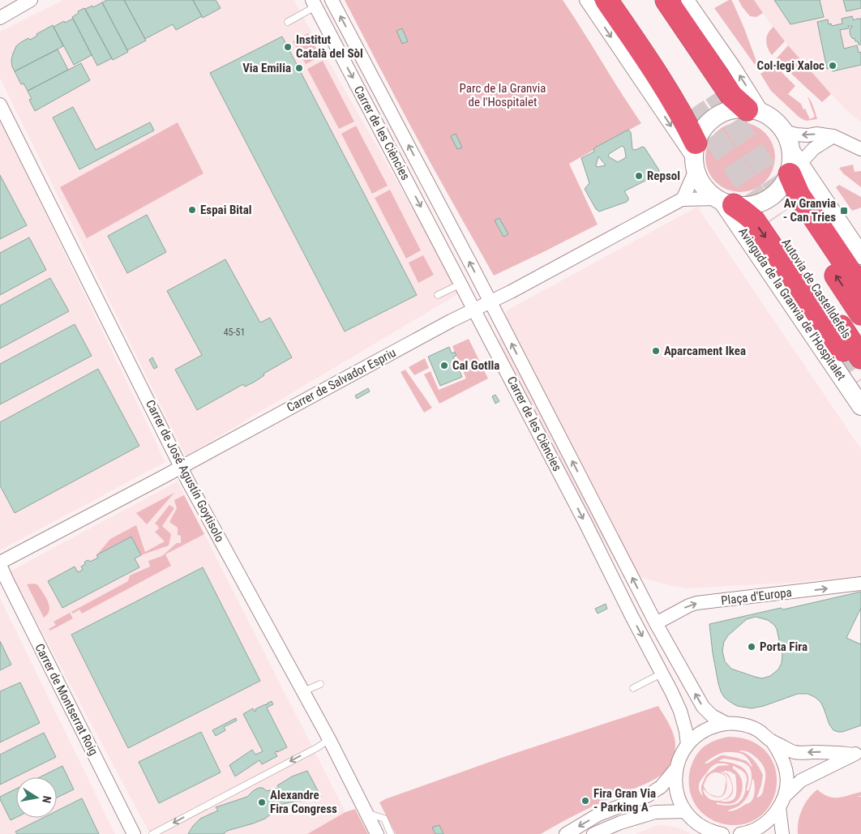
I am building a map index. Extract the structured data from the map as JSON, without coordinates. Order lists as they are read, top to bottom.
{
  "streets": {
    "highway": ["Autovia de Castelldefels"],
    "main road": ["Avinguda de la Granvia de l'Hospitalet"],
    "street": [
      "Carrer de les Ciències",
      "Carrer de Salvador Espriu",
      "Carrer de José Agustín Goytisolo",
      "Plaça d'Europa",
      "Carrer de Montserrat Roig"
    ]
  },
  "crossings": [
    ["Carrer de les Ciències", "Carrer de Salvador Espriu"],
    ["Carrer de les Ciències", "Plaça d'Europa"],
    ["Avinguda de la Granvia de l'Hospitalet", "Carrer de Salvador Espriu"],
    ["Carrer de Salvador Espriu", "Carrer de José Agustín Goytisolo"],
    ["Carrer de Salvador Espriu", "Carrer de Montserrat Roig"]
  ],
  "one_way": ["Plaça d'Europa"],
  "parks": ["Parc de la Granvia de l'Hospitalet"],
  "places": {
    "other": [
      "Institut Català del Sòl",
      "Col·legi Xaloc",
      "Via Emilia",
      "Repsol",
      "Espai Bital",
      "Aparcament Ikea",
      "Cal Gotlla",
      "Porta Fira",
      "Fira Gran Via - Parking A",
      "Alexandre Fira Congress"
    ],
    "transit": ["Av Granvia - Can Tries"]
  },
  "house_numbers": ["45-51"],
  "north": "right"
}
